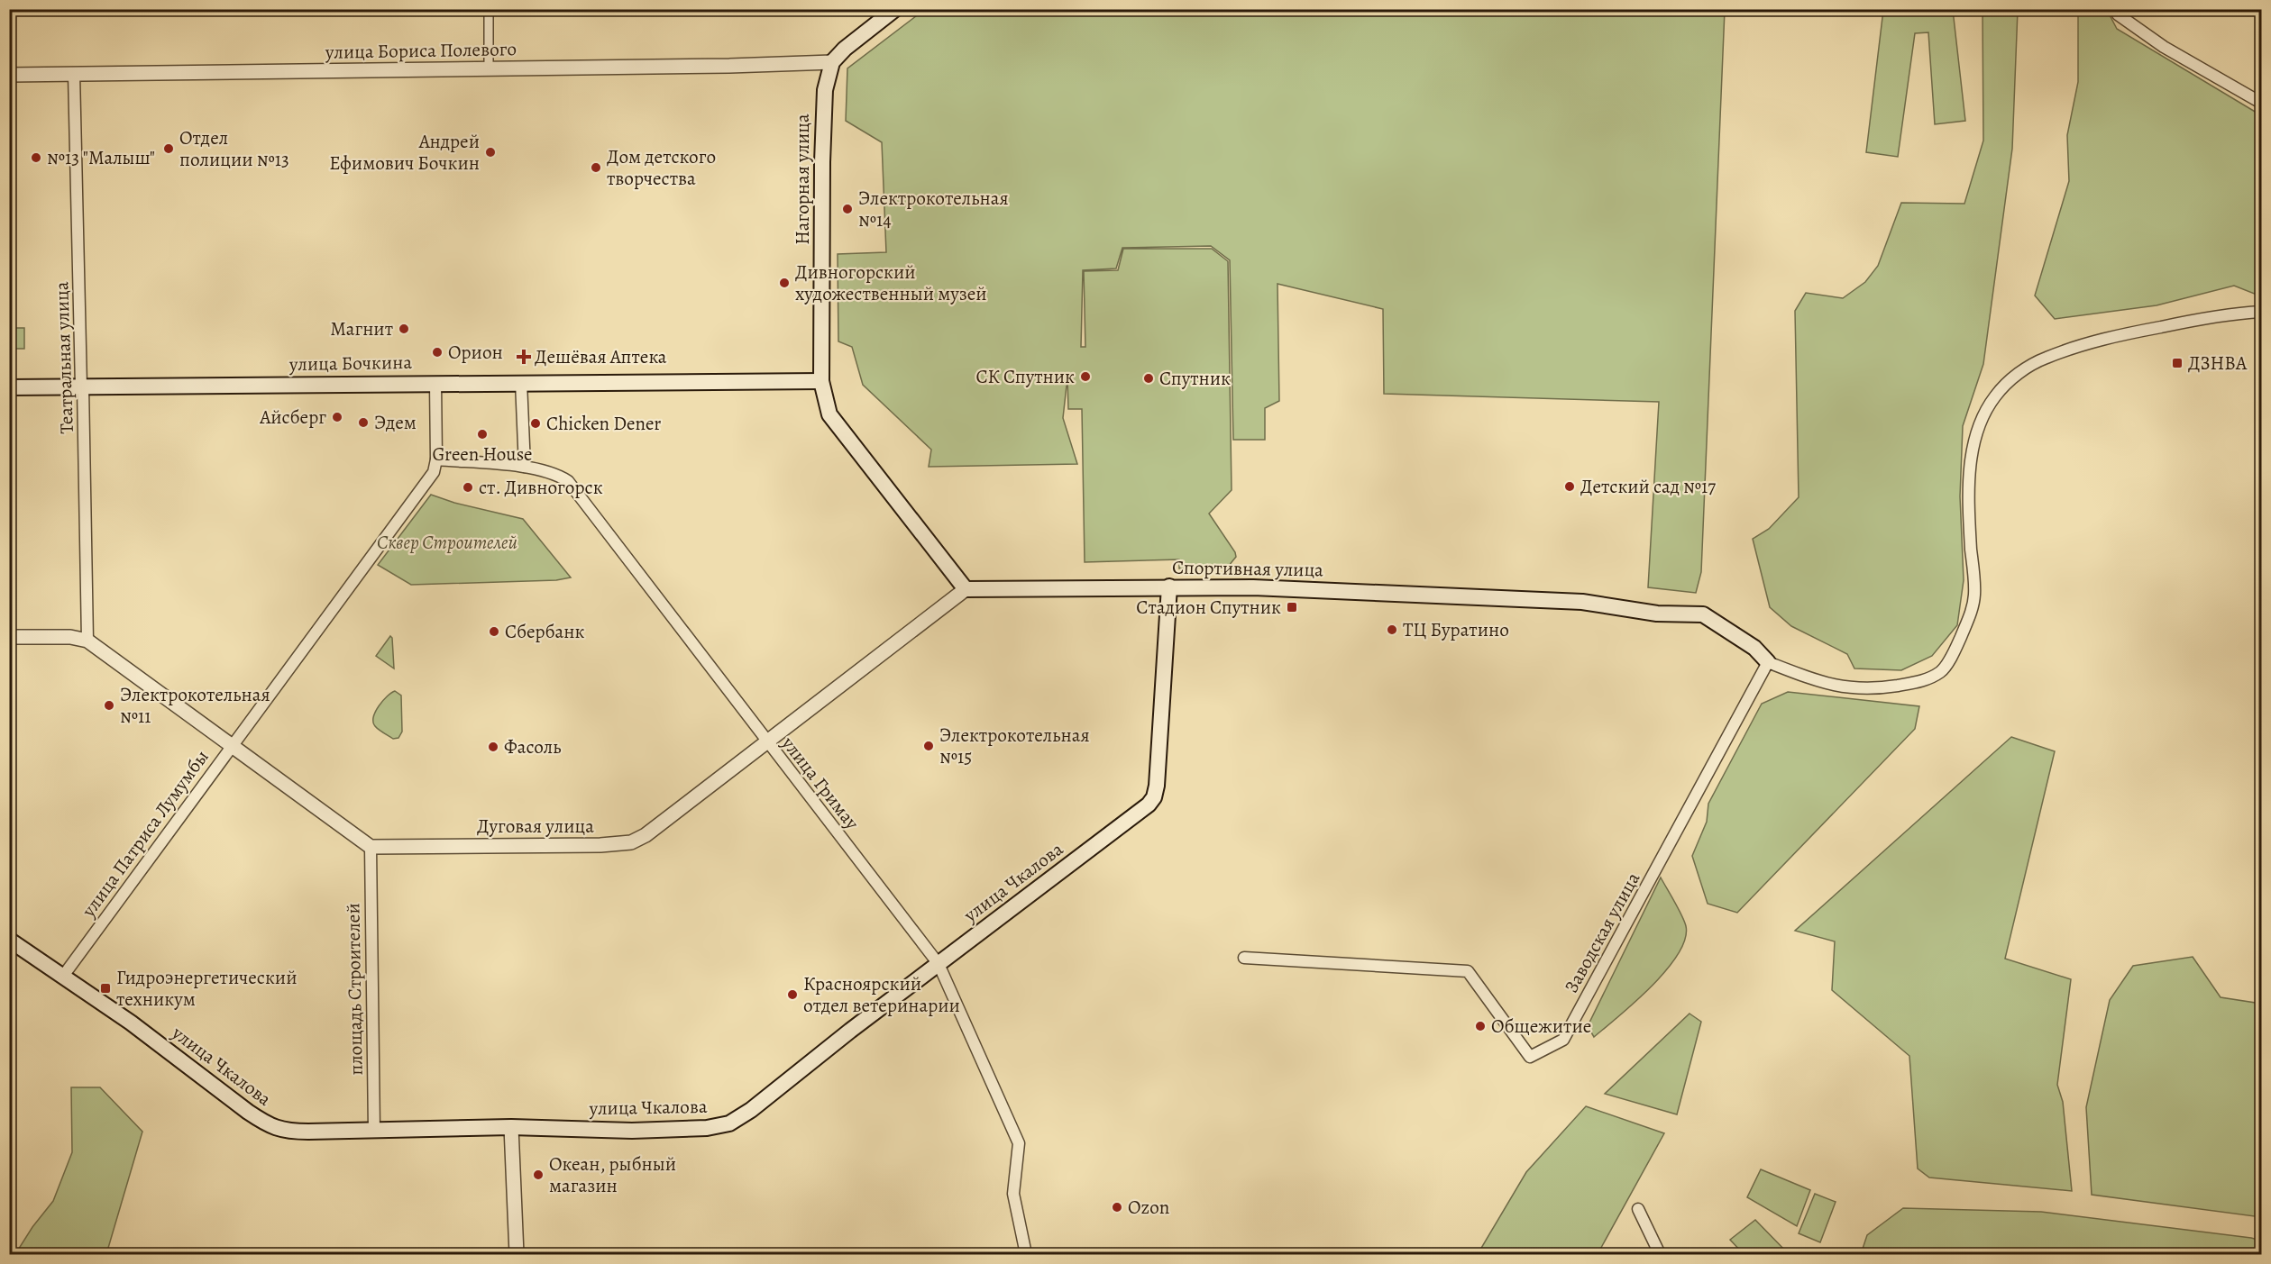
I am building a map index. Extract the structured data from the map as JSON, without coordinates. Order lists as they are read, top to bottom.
{
  "streets": {
    "main road": [
      "Нагорная улица",
      "улица Бочкина",
      "Спортивная улица",
      "улица Чкалова"
    ],
    "street": [
      "улица Бориса Полевого",
      "Театральная улица",
      "улица Гримау",
      "Дуговая улица",
      "улица Патриса Лумумбы",
      "Заводская улица",
      "площадь Строителей"
    ]
  },
  "crossings": [
    ["улица Бориса Полевого", "Нагорная улица"],
    ["улица Бориса Полевого", "Театральная улица"],
    ["Нагорная улица", "улица Бочкина"],
    ["Театральная улица", "улица Бочкина"],
    ["улица Бочкина", "улица Патриса Лумумбы"],
    ["Спортивная улица", "Дуговая улица"],
    ["Спортивная улица", "улица Чкалова"],
    ["Спортивная улица", "Заводская улица"],
    ["улица Гримау", "Дуговая улица"],
    ["улица Гримау", "улица Патриса Лумумбы"],
    ["улица Гримау", "улица Чкалова"],
    ["Дуговая улица", "площадь Строителей"],
    ["улица Патриса Лумумбы", "улица Чкалова"],
    ["улица Чкалова", "площадь Строителей"]
  ],
  "parks": ["Сквер Строителей"],
  "places": {
    "other": [
      "Отдел полиции №13",
      "Андрей Ефимович Бочкин",
      "№13 \"Малыш\"",
      "Дом детского творчества",
      "Электрокотельная №14",
      "Дивногорский художественный музей",
      "Магнит",
      "Орион",
      "СК Спутник",
      "Спутник",
      "Айсберг",
      "Эдем",
      "Chicken Dener",
      "Green House",
      "Детский сад №17",
      "ст. Дивногорск",
      "ТЦ Буратино",
      "Сбербанк",
      "Электрокотельная №11",
      "Электрокотельная №15",
      "Фасоль",
      "Красноярский отдел ветеринарии",
      "Общежитие",
      "Океан, рыбный магазин",
      "Ozon"
    ],
    "health": ["Дешёвая Аптека"],
    "transit": ["ДЗНВА", "Стадион Спутник", "Гидроэнергетический техникум"]
  }
}
